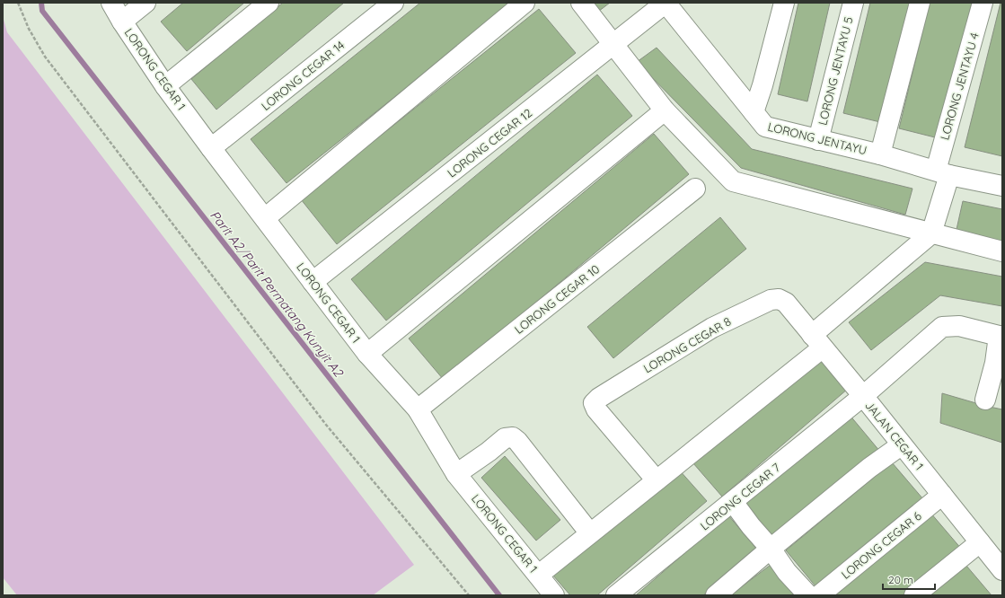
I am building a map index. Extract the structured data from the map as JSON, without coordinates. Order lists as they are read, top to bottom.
{
  "streets": {
    "street": [
      "LORONG CEGAR 1",
      "LORONG JENTAYU 5",
      "LORONG CEGAR 14",
      "LORONG JENTAYU 4",
      "LORONG JENTAYU",
      "LORONG CEGAR 12",
      "LORONG CEGAR 10",
      "LORONG CEGAR 8",
      "JALAN CEGAR 1",
      "LORONG CEGAR 7",
      "LORONG CEGAR 6"
    ]
  },
  "crossings": [
    ["LORONG CEGAR 1", "LORONG CEGAR 14"],
    ["LORONG CEGAR 1", "LORONG CEGAR 12"],
    ["LORONG CEGAR 1", "LORONG CEGAR 10"],
    ["LORONG JENTAYU 5", "LORONG JENTAYU"],
    ["LORONG JENTAYU 4", "LORONG JENTAYU"],
    ["LORONG JENTAYU", "LORONG CEGAR 12"],
    ["LORONG CEGAR 8", "JALAN CEGAR 1"],
    ["JALAN CEGAR 1", "LORONG CEGAR 7"],
    ["JALAN CEGAR 1", "LORONG CEGAR 6"]
  ],
  "water": ["Parit A2/Parit Permatang Kunyit A2"],
  "scale_bar": "20 m"
}
